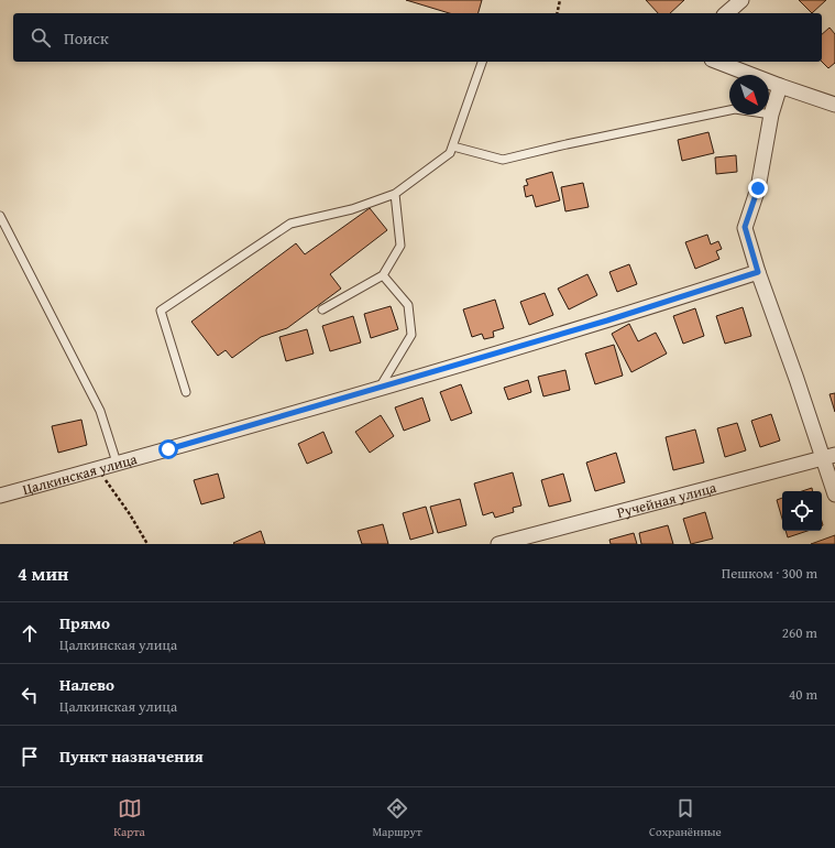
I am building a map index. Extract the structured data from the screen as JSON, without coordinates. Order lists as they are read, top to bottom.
{
  "streets": {
    "street": ["Цалкинская улица", "Ручейная улица"]
  },
  "north": "bottom right",
  "page": {
    "search": "Поиск",
    "heading": ["4 мин", "Пешком · 300 m"],
    "list": [
      ["Прямо", "Цалкинская улица", "260 m"],
      ["Налево", "Цалкинская улица", "40 m"],
      "Пункт назначения"
    ],
    "nav": ["Карта", "Маршрут", "Сохранённые"]
  }
}
